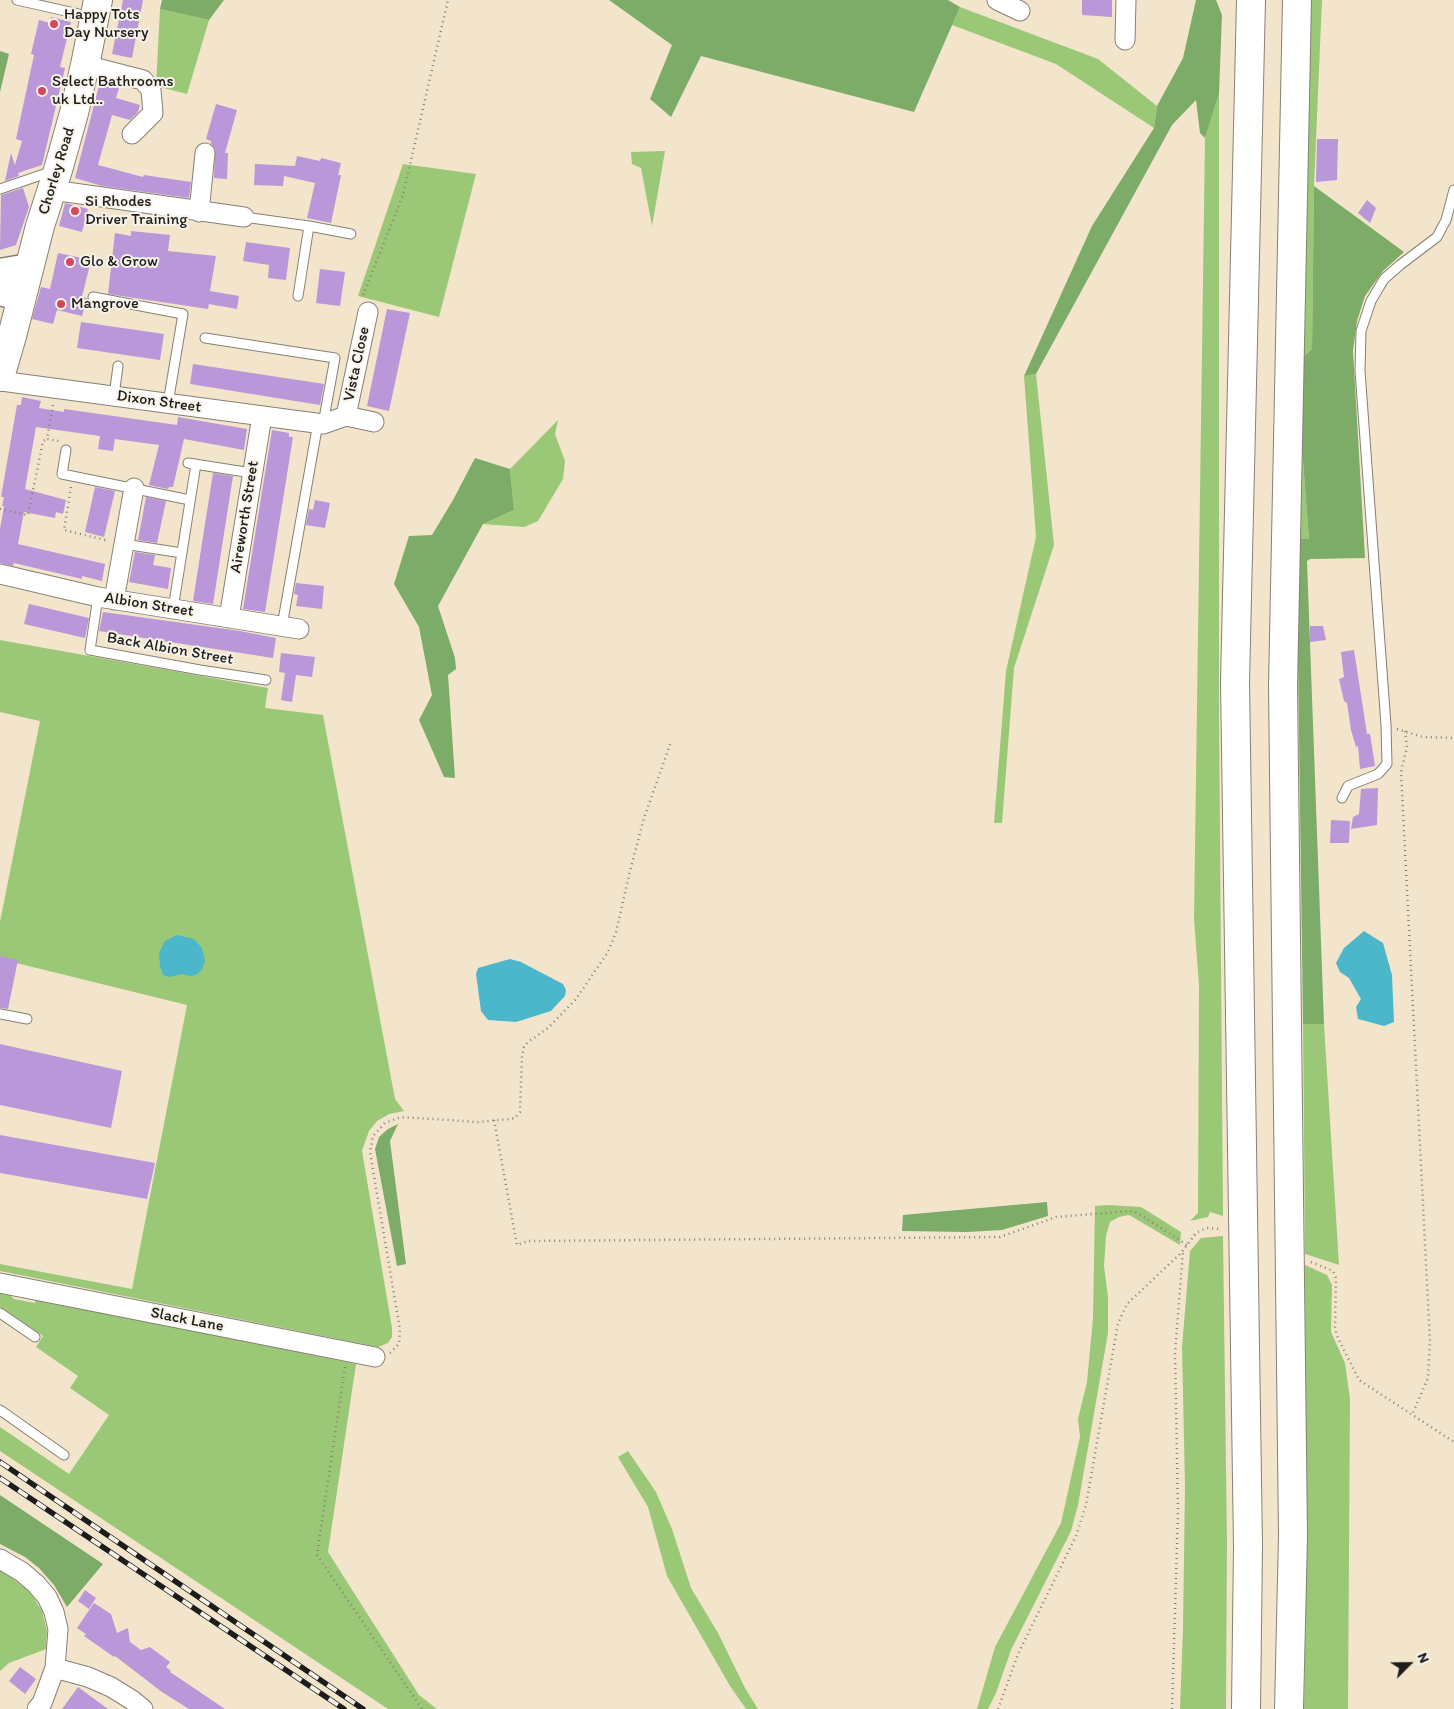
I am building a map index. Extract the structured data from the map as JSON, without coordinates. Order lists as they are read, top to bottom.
{
  "streets": {
    "main road": ["Chorley Road"],
    "street": [
      "Vista Close",
      "Dixon Street",
      "Aireworth Street",
      "Albion Street",
      "Slack Lane"
    ],
    "lane": ["Back Albion Street"]
  },
  "crossings": [
    ["Chorley Road", "Dixon Street"],
    ["Vista Close", "Dixon Street"],
    ["Dixon Street", "Aireworth Street"],
    ["Aireworth Street", "Albion Street"],
    ["Albion Street", "Back Albion Street"]
  ],
  "places": [
    "Happy Tots Day Nursery",
    "Select Bathrooms uk Ltd..",
    "Si Rhodes Driver Training",
    "Glo & Grow",
    "Mangrove"
  ],
  "north": "top right"
}
